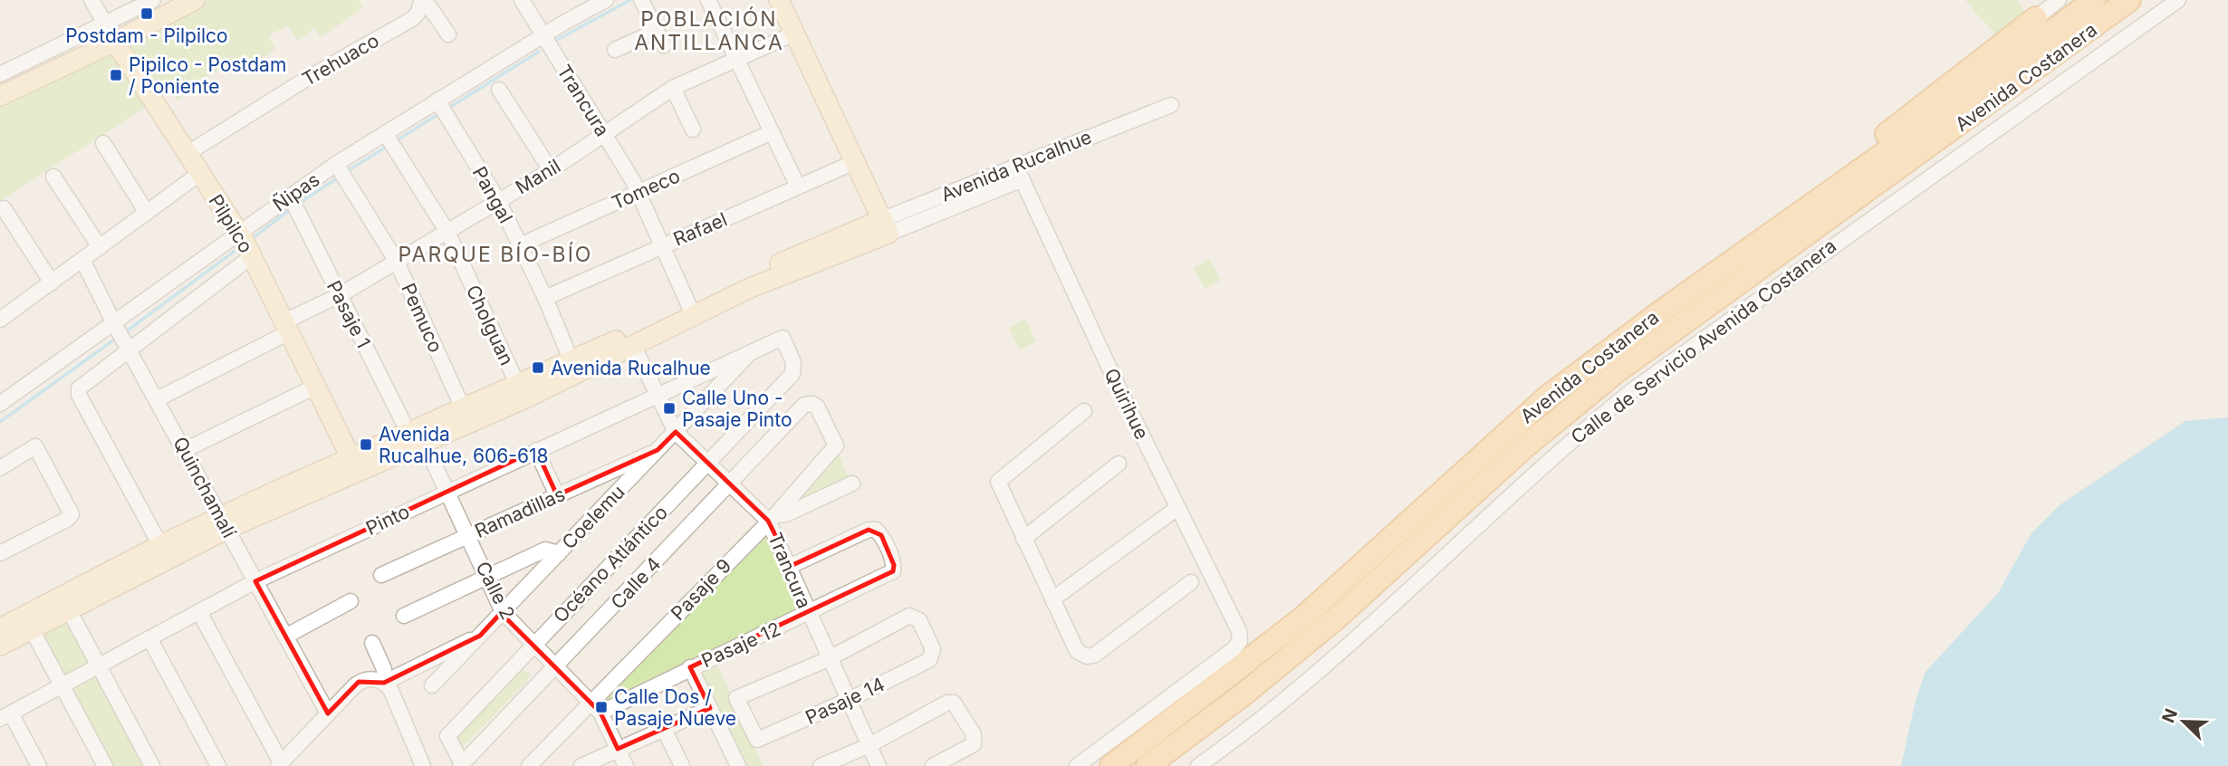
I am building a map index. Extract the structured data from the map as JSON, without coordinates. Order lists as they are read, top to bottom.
{
  "streets": {
    "main road": ["Avenida Costanera"],
    "street": [
      "Trehuaco",
      "Trancura",
      "Avenida Rucalhue",
      "Manil",
      "Tomeco",
      "Ñipas",
      "Pangal",
      "Pilpilco",
      "Rafael",
      "Pasaje 1",
      "Pemuco",
      "Cholguan",
      "Calle de Servicio Avenida Costanera",
      "Quirihue",
      "Quinchamalí",
      "Ramadillas",
      "Coelemu",
      "Pinto",
      "Océano Atlántico",
      "Calle 4",
      "Pasaje 9",
      "Calle 2",
      "Pasaje 12",
      "Pasaje 14"
    ]
  },
  "crossings": [
    ["Trehuaco", "Pilpilco"],
    ["Trancura", "Avenida Rucalhue"],
    ["Trancura", "Manil"],
    ["Trancura", "Tomeco"],
    ["Trancura", "Ñipas"],
    ["Trancura", "Rafael"],
    ["Trancura", "Coelemu"],
    ["Trancura", "Pinto"],
    ["Trancura", "Océano Atlántico"],
    ["Trancura", "Calle 4"],
    ["Trancura", "Pasaje 9"],
    ["Trancura", "Pasaje 12"],
    ["Trancura", "Pasaje 14"],
    ["Avenida Rucalhue", "Ñipas"],
    ["Avenida Rucalhue", "Pangal"],
    ["Avenida Rucalhue", "Pilpilco"],
    ["Avenida Rucalhue", "Pasaje 1"],
    ["Avenida Rucalhue", "Pemuco"],
    ["Avenida Rucalhue", "Cholguan"],
    ["Avenida Rucalhue", "Quirihue"],
    ["Avenida Rucalhue", "Quinchamalí"],
    ["Avenida Rucalhue", "Calle 2"],
    ["Manil", "Pangal"],
    ["Manil", "Pilpilco"],
    ["Manil", "Pasaje 1"],
    ["Manil", "Pemuco"],
    ["Manil", "Cholguan"],
    ["Manil", "Quinchamalí"],
    ["Tomeco", "Pangal"],
    ["Ñipas", "Pangal"],
    ["Ñipas", "Pilpilco"],
    ["Ñipas", "Pasaje 1"],
    ["Ñipas", "Pemuco"],
    ["Ñipas", "Cholguan"],
    ["Ñipas", "Quinchamalí"],
    ["Pangal", "Rafael"],
    ["Pasaje 1", "Calle 2"],
    ["Quinchamalí", "Pinto"],
    ["Ramadillas", "Coelemu"],
    ["Ramadillas", "Calle 2"],
    ["Coelemu", "Pinto"],
    ["Coelemu", "Calle 2"],
    ["Pinto", "Océano Atlántico"],
    ["Pinto", "Calle 2"],
    ["Océano Atlántico", "Calle 4"],
    ["Océano Atlántico", "Calle 2"],
    ["Calle 4", "Pasaje 9"],
    ["Calle 4", "Calle 2"],
    ["Pasaje 9", "Calle 2"],
    ["Pasaje 9", "Pasaje 12"],
    ["Calle 2", "Pasaje 12"]
  ],
  "districts": ["POBLACIÓN ANTILLANCA", "PARQUE BÍO-BÍO"],
  "places": {
    "transit": [
      "Postdam - Pilpilco",
      "Pipilco - Postdam / Poniente",
      "Avenida Rucalhue",
      "Calle Uno - Pasaje Pinto",
      "Avenida Rucalhue, 606-618",
      "Calle Dos / Pasaje Nueve"
    ]
  },
  "north": "top left"
}
